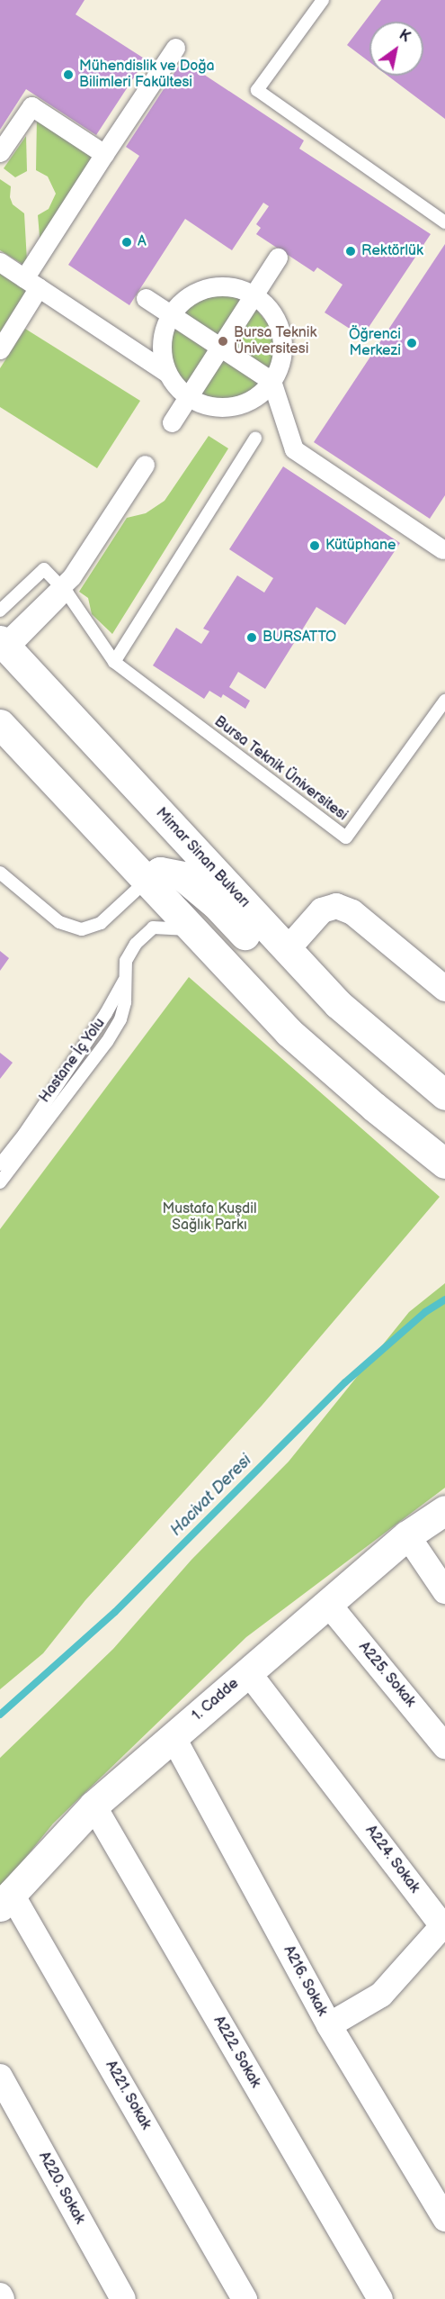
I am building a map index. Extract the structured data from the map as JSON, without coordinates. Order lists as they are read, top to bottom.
{
  "streets": {
    "main road": ["Mimar Sinan Bulvarı", "1. Cadde"],
    "street": [
      "A225. Sokak",
      "A224. Sokak",
      "A216. Sokak",
      "A222. Sokak",
      "A221. Sokak",
      "A220. Sokak"
    ],
    "lane": ["Bursa Teknik Üniversitesi", "Hastane İç Yolu"]
  },
  "crossings": [
    ["A225. Sokak", "1. Cadde"],
    ["1. Cadde", "A224. Sokak"],
    ["1. Cadde", "A216. Sokak"],
    ["1. Cadde", "A222. Sokak"],
    ["1. Cadde", "A221. Sokak"],
    ["A224. Sokak", "A216. Sokak"]
  ],
  "water": ["Hacivat Deresi"],
  "parks": ["Mustafa Kuşdil Sağlık Parkı"],
  "places": [
    "Mühendislik ve Doğa Bilimleri Fakültesi",
    "A",
    "Rektörlük",
    "Bursa Teknik Üniversitesi",
    "Öğrenci Merkezi",
    "Kütüphane",
    "BURSATTO"
  ],
  "north": "top right"
}
